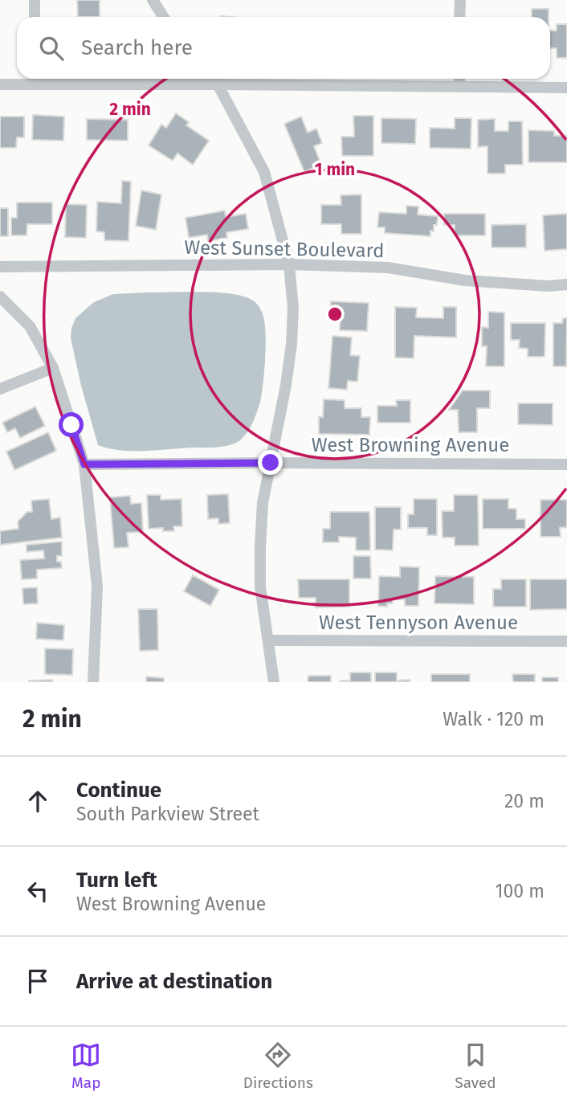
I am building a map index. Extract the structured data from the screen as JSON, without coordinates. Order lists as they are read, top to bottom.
{
  "streets": {
    "street": ["West Sunset Boulevard", "West Browning Avenue", "West Tennyson Avenue"]
  },
  "page": {
    "search": "Search here",
    "heading": ["2 min", "Walk · 120 m"],
    "list": [
      ["Continue", "South Parkview Street", "20 m"],
      ["Turn left", "West Browning Avenue", "100 m"],
      "Arrive at destination"
    ],
    "nav": ["Map", "Directions", "Saved"]
  },
  "rings": ["2 min", "1 min"]
}
